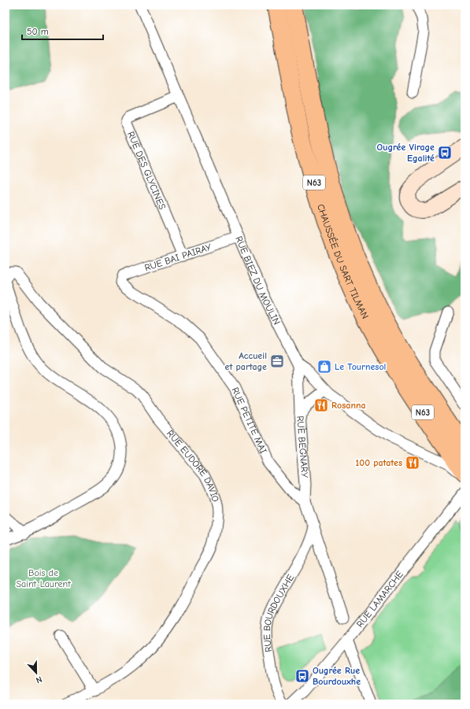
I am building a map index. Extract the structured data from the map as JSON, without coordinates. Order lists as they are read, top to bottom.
{
  "streets": {
    "highway": ["N63", "CHAUSSÉE DU SART TILMAN"],
    "street": [
      "RUE DES GLYCINES",
      "RUE BAI PAIRAY",
      "RUE BIEZ DU MOULIN",
      "RUE PETITE MAI",
      "RUE BEGNARY",
      "RUE EUDORE DAVIO",
      "RUE LAMARCHE",
      "RUE BOURDOUXHE"
    ]
  },
  "crossings": [
    ["RUE DES GLYCINES", "RUE BAI PAIRAY"],
    ["RUE DES GLYCINES", "RUE BIEZ DU MOULIN"],
    ["RUE BAI PAIRAY", "RUE BIEZ DU MOULIN"],
    ["RUE BAI PAIRAY", "RUE PETITE MAI"],
    ["RUE BIEZ DU MOULIN", "RUE BEGNARY"],
    ["RUE PETITE MAI", "RUE BEGNARY"],
    ["RUE BEGNARY", "RUE BOURDOUXHE"]
  ],
  "parks": ["Bois de Saint-Laurent"],
  "places": {
    "bus stop": ["Ougrée Virage Egalité", "Ougrée Rue Bourdouxhe"],
    "office": ["Accueil et partage"],
    "shop": ["Le Tournesol"],
    "restaurant": ["Rosanna", "100 patates"]
  },
  "scale_bar": "50 m",
  "north": "bottom"
}
